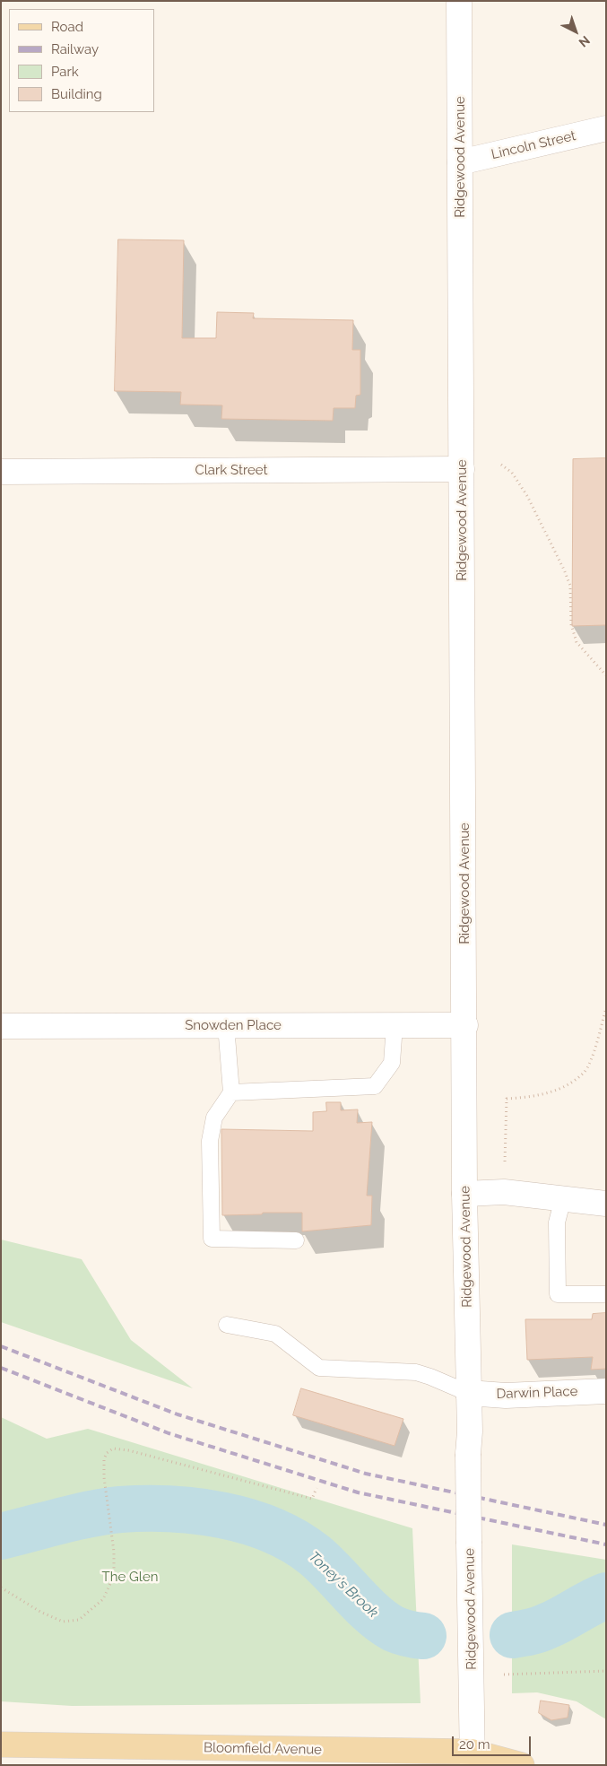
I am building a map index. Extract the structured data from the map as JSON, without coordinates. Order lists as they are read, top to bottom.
{
  "streets": {
    "main road": ["Bloomfield Avenue"],
    "street": [
      "Lincoln Street",
      "Ridgewood Avenue",
      "Clark Street",
      "Snowden Place",
      "Darwin Place"
    ]
  },
  "crossings": [
    ["Lincoln Street", "Ridgewood Avenue"],
    ["Ridgewood Avenue", "Clark Street"],
    ["Ridgewood Avenue", "Snowden Place"],
    ["Ridgewood Avenue", "Darwin Place"],
    ["Ridgewood Avenue", "Bloomfield Avenue"]
  ],
  "water": ["Toney's Brook"],
  "parks": ["The Glen"],
  "legend": [
    "Road",
    "Railway",
    "Park",
    "Building"
  ],
  "scale_bar": "20 m",
  "north": "bottom right"
}
